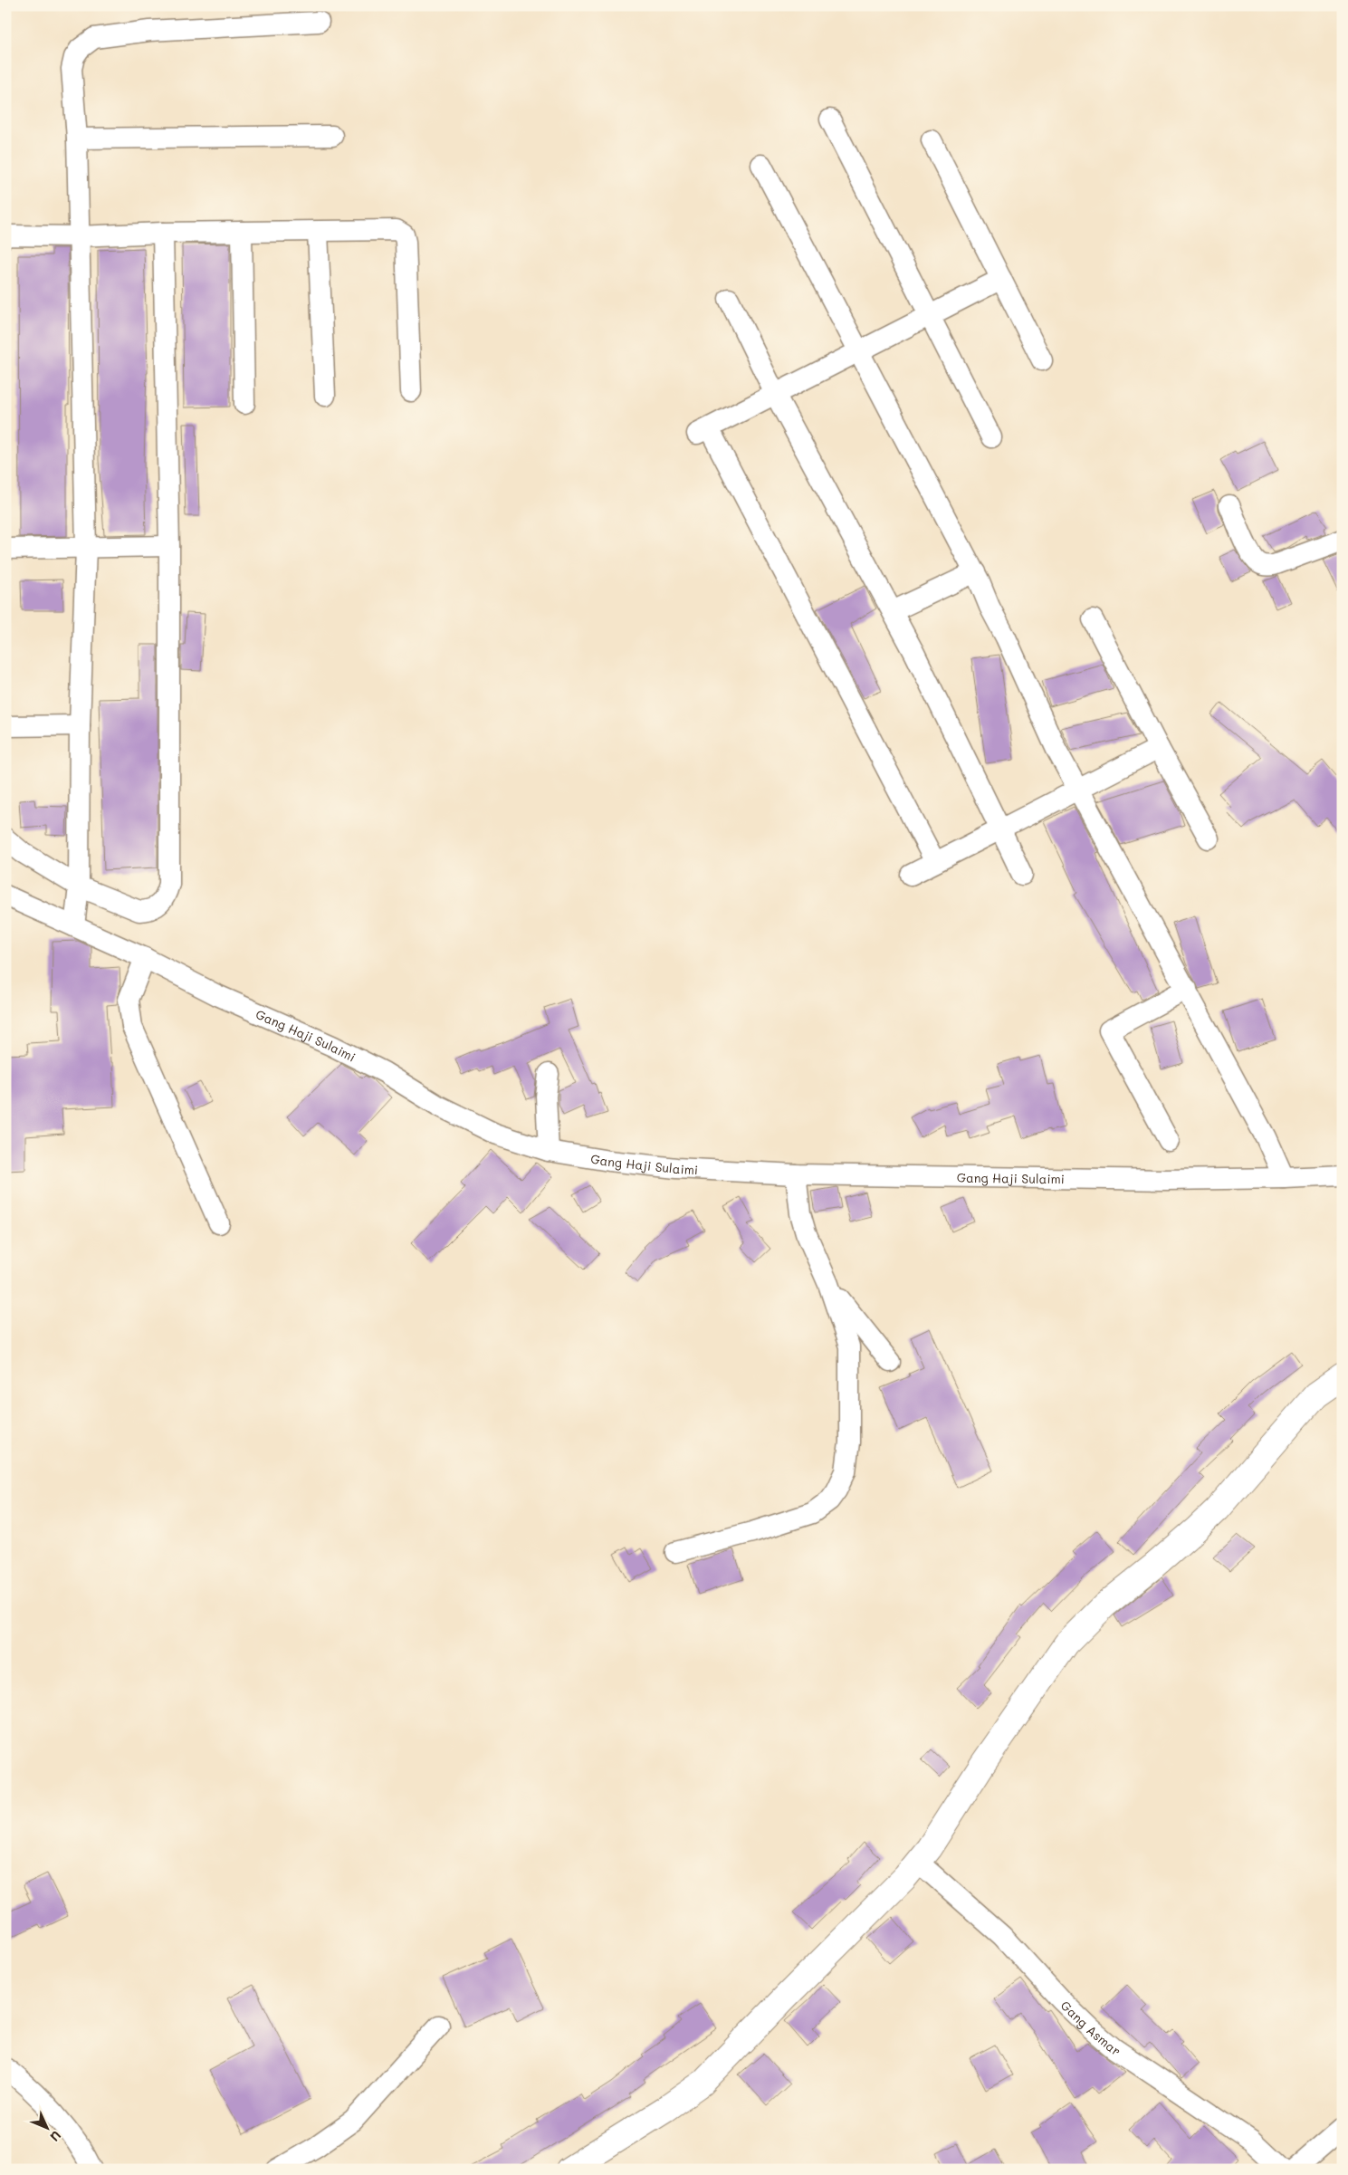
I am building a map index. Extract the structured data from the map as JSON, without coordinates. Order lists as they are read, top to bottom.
{
  "streets": {
    "street": ["Gang Haji Sulaimi", "Gang Asmar"]
  },
  "north": "bottom right"
}
